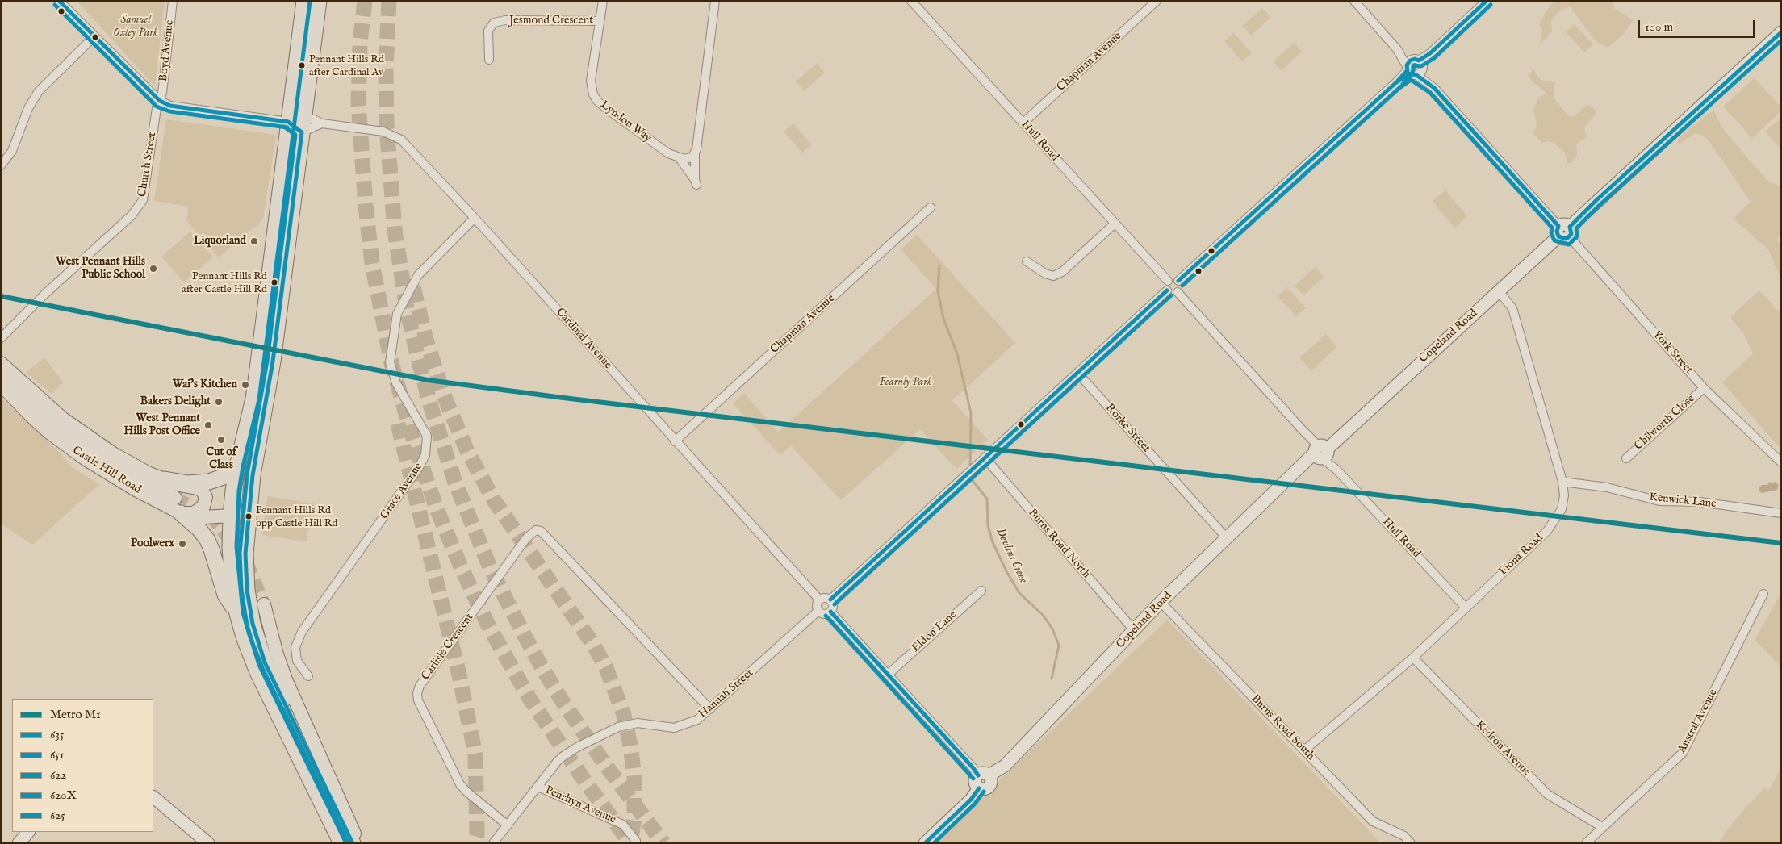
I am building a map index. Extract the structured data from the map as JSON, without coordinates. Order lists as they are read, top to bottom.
{
  "streets": {
    "main road": ["Copeland Road", "Castle Hill Road"],
    "street": [
      "Jesmond Crescent",
      "Boyd Avenue",
      "Chapman Avenue",
      "Lyndon Way",
      "Hull Road",
      "Church Street",
      "Cardinal Avenue",
      "York Street",
      "Chilworth Close",
      "Rorke Street",
      "Grace Avenue",
      "Kenwick Lane",
      "Burns Road North",
      "Fiona Road",
      "Eldon Lane",
      "Carlisle Crescent",
      "Hannah Street",
      "Austral Avenue",
      "Burns Road South",
      "Kedron Avenue",
      "Penrhyn Avenue"
    ]
  },
  "crossings": [
    ["Jesmond Crescent", "Lyndon Way"],
    ["Boyd Avenue", "Church Street"],
    ["Boyd Avenue", "Cardinal Avenue"],
    ["Chapman Avenue", "Hull Road"],
    ["Chapman Avenue", "Cardinal Avenue"],
    ["Hull Road", "Copeland Road"],
    ["Hull Road", "Fiona Road"],
    ["Church Street", "Cardinal Avenue"],
    ["Copeland Road", "York Street"],
    ["Copeland Road", "Rorke Street"],
    ["Copeland Road", "Burns Road North"],
    ["Copeland Road", "Fiona Road"],
    ["Copeland Road", "Burns Road South"],
    ["Cardinal Avenue", "Grace Avenue"],
    ["Cardinal Avenue", "Hannah Street"],
    ["York Street", "Chilworth Close"],
    ["Kenwick Lane", "Fiona Road"],
    ["Fiona Road", "Burns Road South"],
    ["Fiona Road", "Kedron Avenue"],
    ["Carlisle Crescent", "Hannah Street"],
    ["Hannah Street", "Penrhyn Avenue"],
    ["Austral Avenue", "Kedron Avenue"]
  ],
  "water": ["Devlins Creek"],
  "parks": ["Samuel Oxley Park", "Fearnly Park"],
  "places": [
    "Pennant Hills Rd after Cardinal Av",
    "Liquorland",
    "West Pennant Hills Public School",
    "Pennant Hills Rd after Castle Hill Rd",
    "Wai’s Kitchen",
    "Bakers Delight",
    "West Pennant Hills Post Office",
    "Cut of Class",
    "Pennant Hills Rd opp Castle Hill Rd",
    "Poolwerx"
  ],
  "lines": [
    "transit line 635",
    "transit line 622",
    "transit line 625",
    "transit line 651",
    "transit line 620X",
    "metro line M1"
  ],
  "legend": [
    "Metro M1",
    "635",
    "651",
    "622",
    "620X",
    "625"
  ],
  "scale_bar": "100 m"
}
